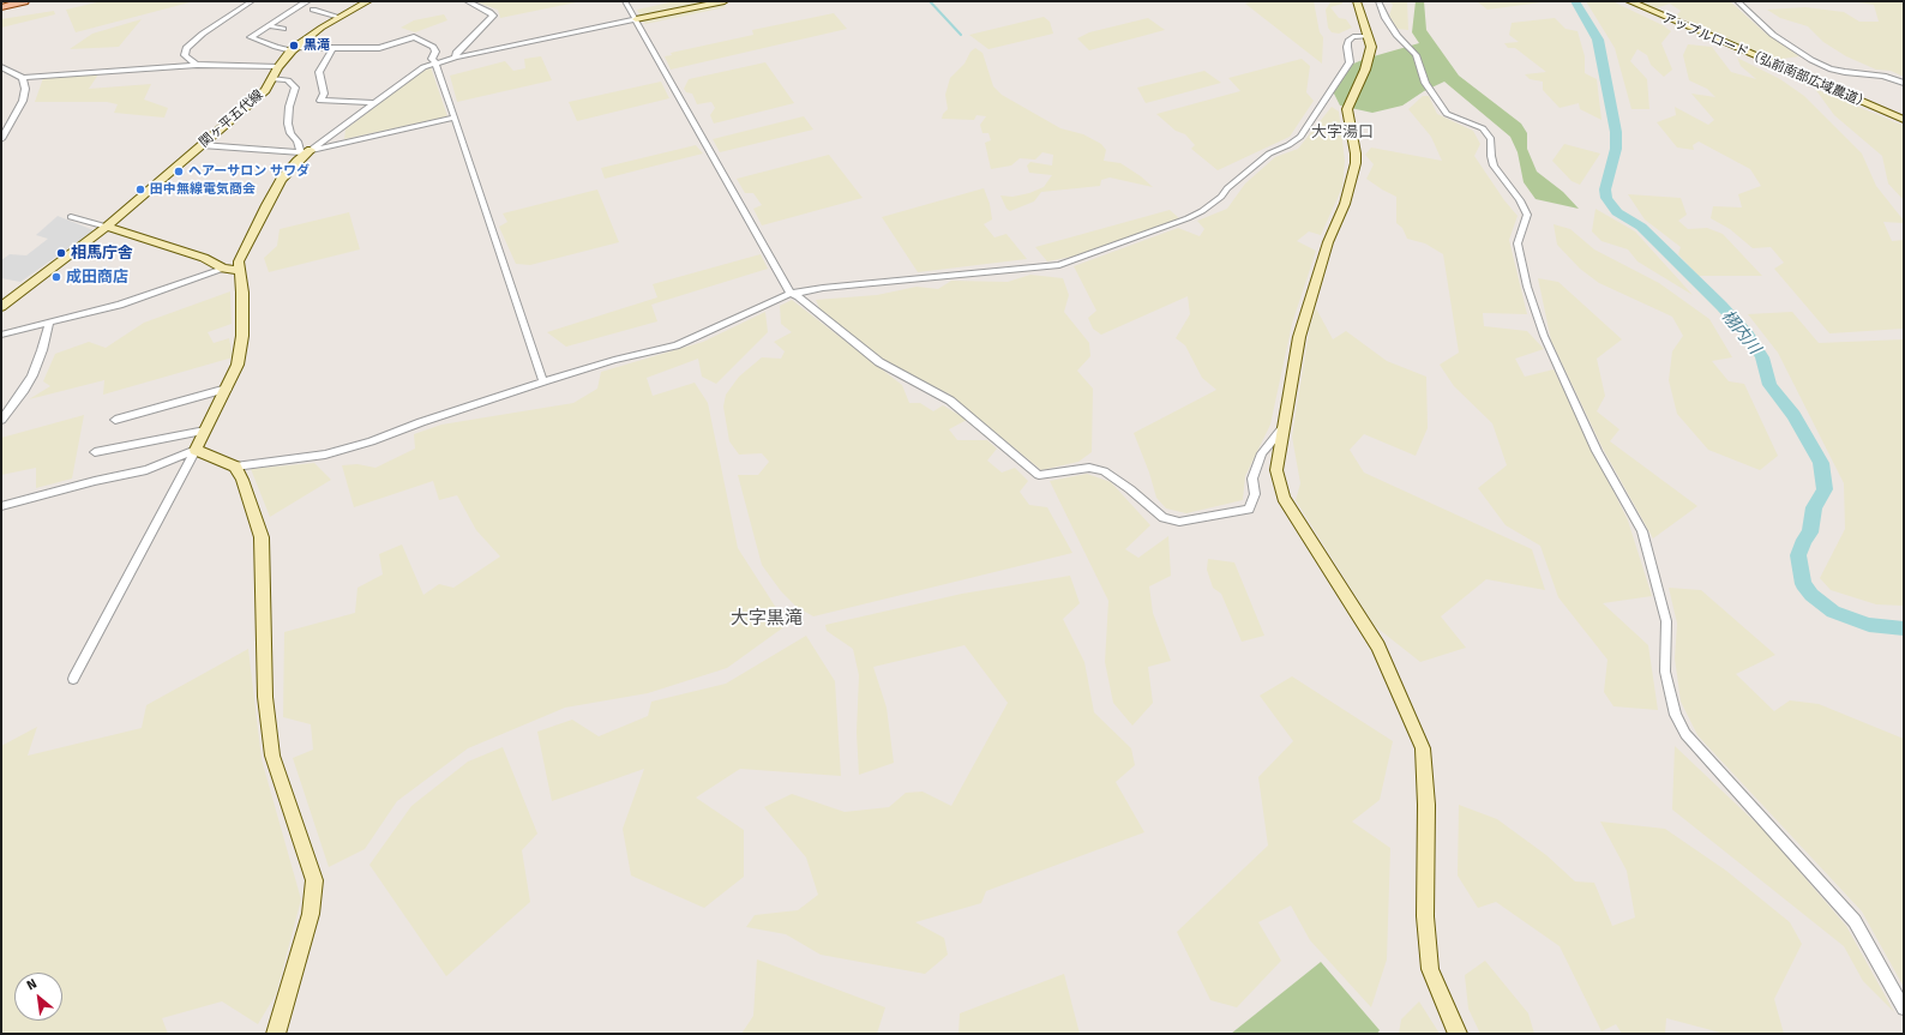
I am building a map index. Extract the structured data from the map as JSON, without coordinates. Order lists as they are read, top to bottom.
{
  "streets": {
    "street": ["アップルロード（弘前南部広域農道）", "関ヶ平五代線"]
  },
  "districts": ["大字湯口", "大字黒滝"],
  "water": ["栩内川"],
  "places": [
    "黒滝",
    "ヘアーサロン サワダ",
    "田中無線電気商会",
    "相馬庁舎",
    "成田商店"
  ],
  "north": "top left"
}
